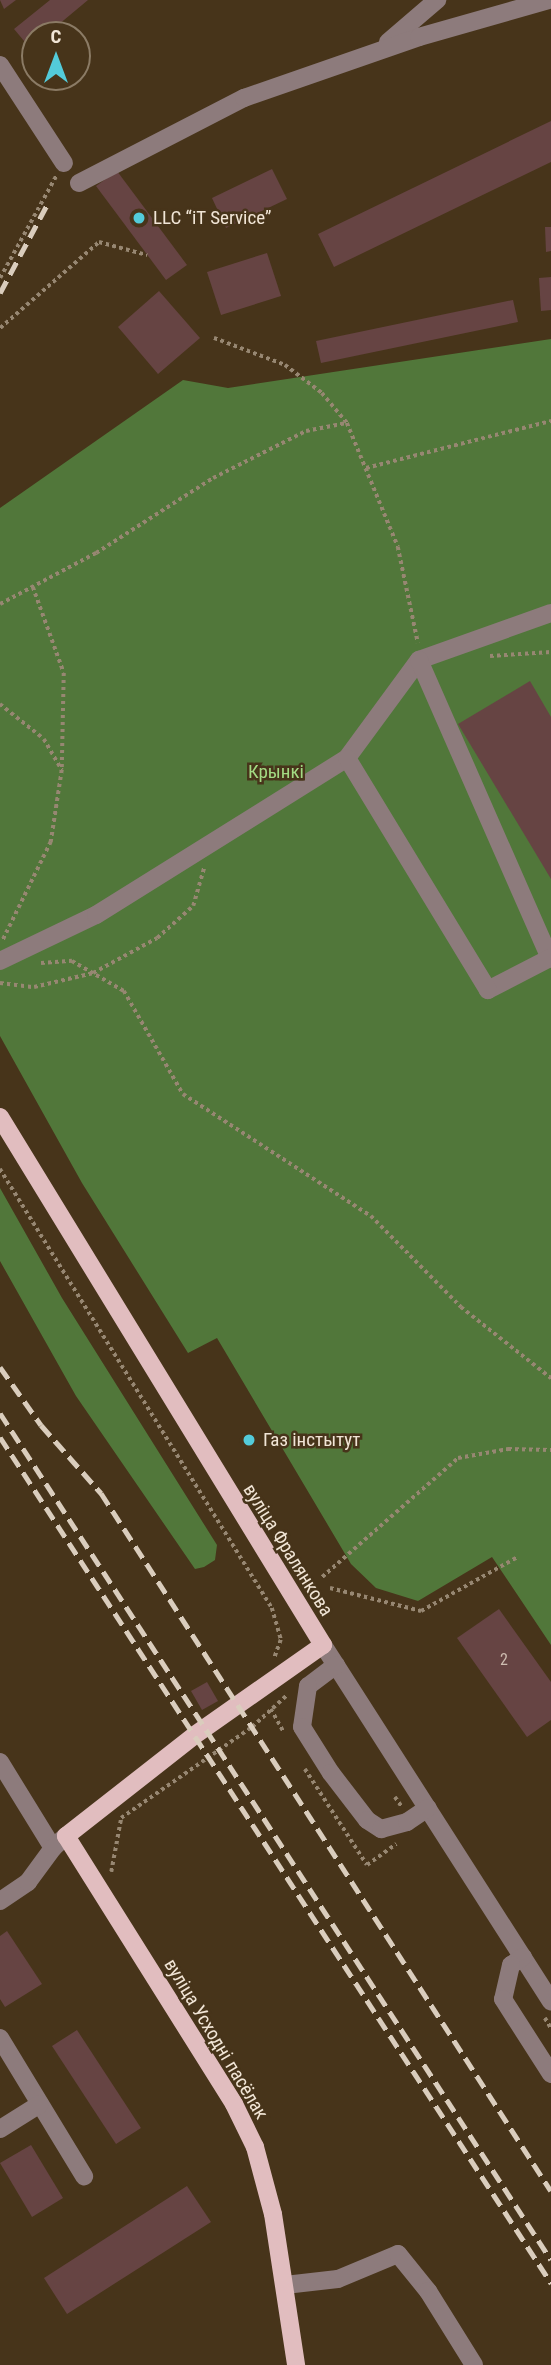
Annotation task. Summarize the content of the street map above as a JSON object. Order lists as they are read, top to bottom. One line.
{"streets":{"main road":["вуліца Фралянкова","вуліца Усходні пасёлак"]},"parks":["Крынкі"],"places":["LLC “iT Service”","Газ інстытут"],"house_numbers":["2"],"north":"top"}
